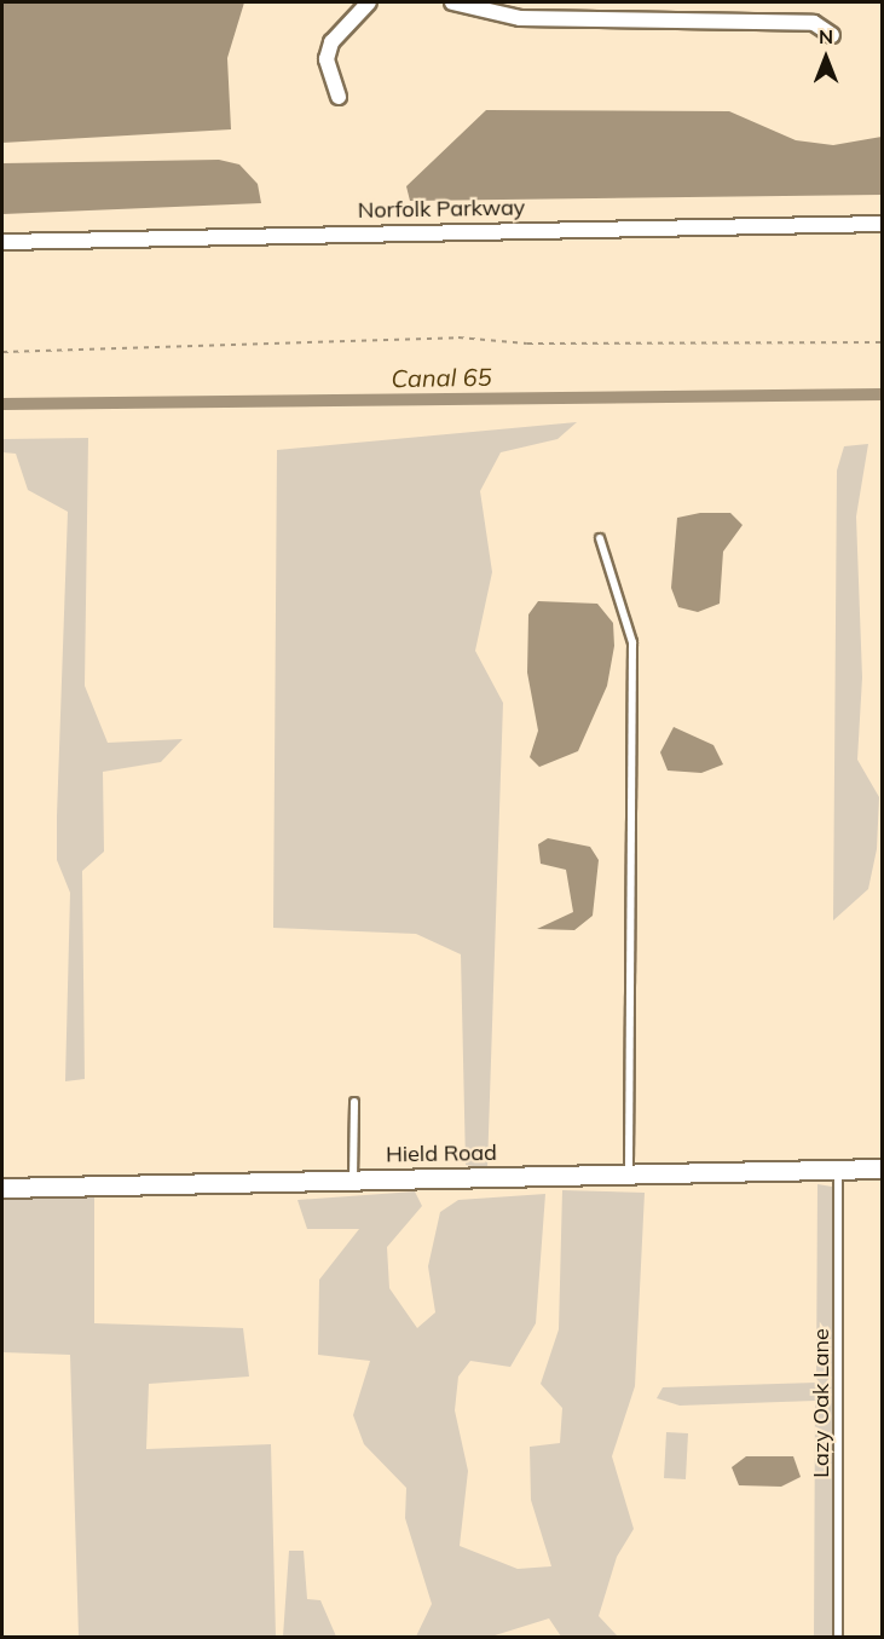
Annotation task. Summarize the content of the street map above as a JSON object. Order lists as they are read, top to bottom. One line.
{"streets":{"street":["Norfolk Parkway","Hield Road"],"lane":["Lazy Oak Lane"]},"crossings":[["Hield Road","Lazy Oak Lane"]],"water":["Canal 65"],"north":"top"}
